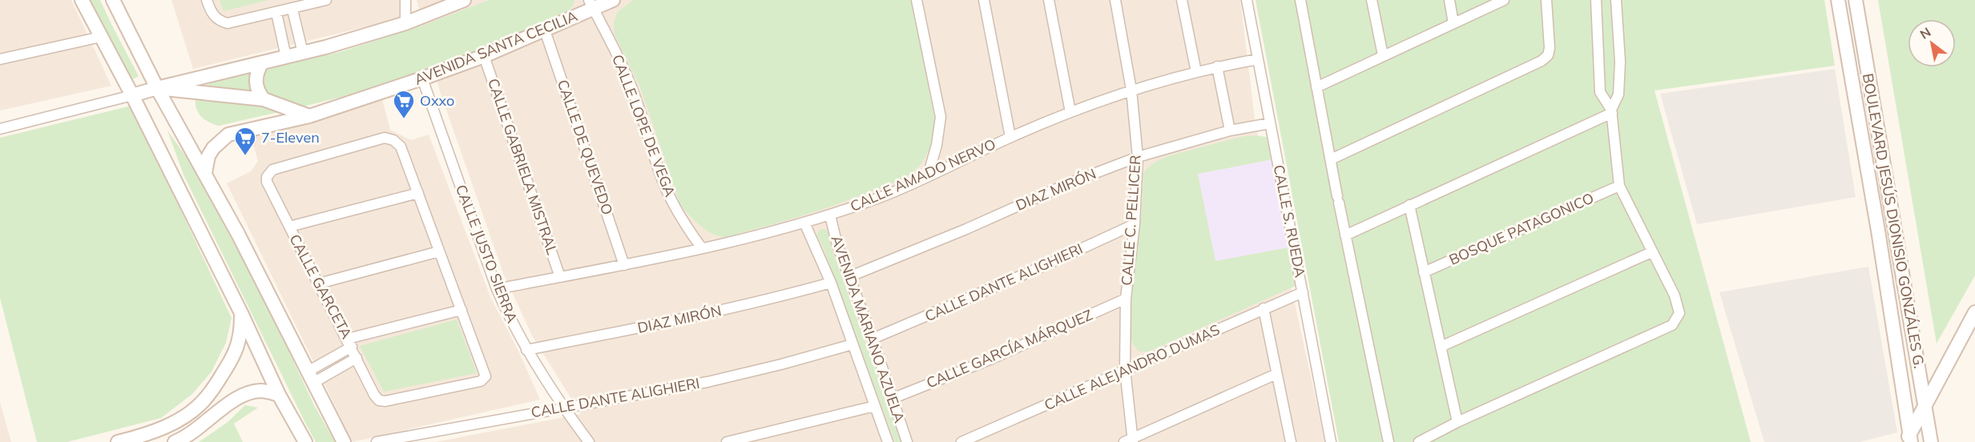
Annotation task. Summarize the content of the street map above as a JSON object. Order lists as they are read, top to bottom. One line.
{"streets":{"street":["AVENIDA SANTA CECILIA","CALLE LOPE DE VEGA","CALLE DE QUEVEDO","CALLE GABRIELA MISTRAL","CALLE AMADO NERVO","DIAZ MIRÓN","CALLE C. PELLICER","CALLE S. RUEDA","BOULEVARD JESÚS DIONISIO GONZÁLES G.","BOSQUE PATAGONICO","CALLE JUSTO SIERRA","CALLE DANTE ALIGHIERI","CALLE GARCETA","AVENIDA MARIANO AZUELA","CALLE GARCÍA MÁRQUEZ","CALLE ALEJANDRO DUMAS"]},"crossings":[["AVENIDA SANTA CECILIA","CALLE LOPE DE VEGA"],["AVENIDA SANTA CECILIA","CALLE DE QUEVEDO"],["AVENIDA SANTA CECILIA","CALLE GABRIELA MISTRAL"],["AVENIDA SANTA CECILIA","CALLE JUSTO SIERRA"],["CALLE LOPE DE VEGA","CALLE AMADO NERVO"],["CALLE DE QUEVEDO","CALLE AMADO NERVO"],["CALLE GABRIELA MISTRAL","CALLE AMADO NERVO"],["CALLE AMADO NERVO","CALLE C. PELLICER"],["CALLE AMADO NERVO","CALLE S. RUEDA"],["CALLE AMADO NERVO","CALLE JUSTO SIERRA"],["CALLE AMADO NERVO","AVENIDA MARIANO AZUELA"],["DIAZ MIRÓN","CALLE C. PELLICER"],["DIAZ MIRÓN","CALLE S. RUEDA"],["DIAZ MIRÓN","CALLE JUSTO SIERRA"],["DIAZ MIRÓN","AVENIDA MARIANO AZUELA"],["CALLE C. PELLICER","CALLE DANTE ALIGHIERI"],["CALLE C. PELLICER","CALLE GARCÍA MÁRQUEZ"],["CALLE C. PELLICER","CALLE ALEJANDRO DUMAS"],["CALLE S. RUEDA","CALLE ALEJANDRO DUMAS"],["CALLE JUSTO SIERRA","CALLE DANTE ALIGHIERI"],["CALLE DANTE ALIGHIERI","AVENIDA MARIANO AZUELA"],["AVENIDA MARIANO AZUELA","CALLE GARCÍA MÁRQUEZ"]],"places":{"supermarket":["Oxxo","7-Eleven"]},"north":"top left"}
